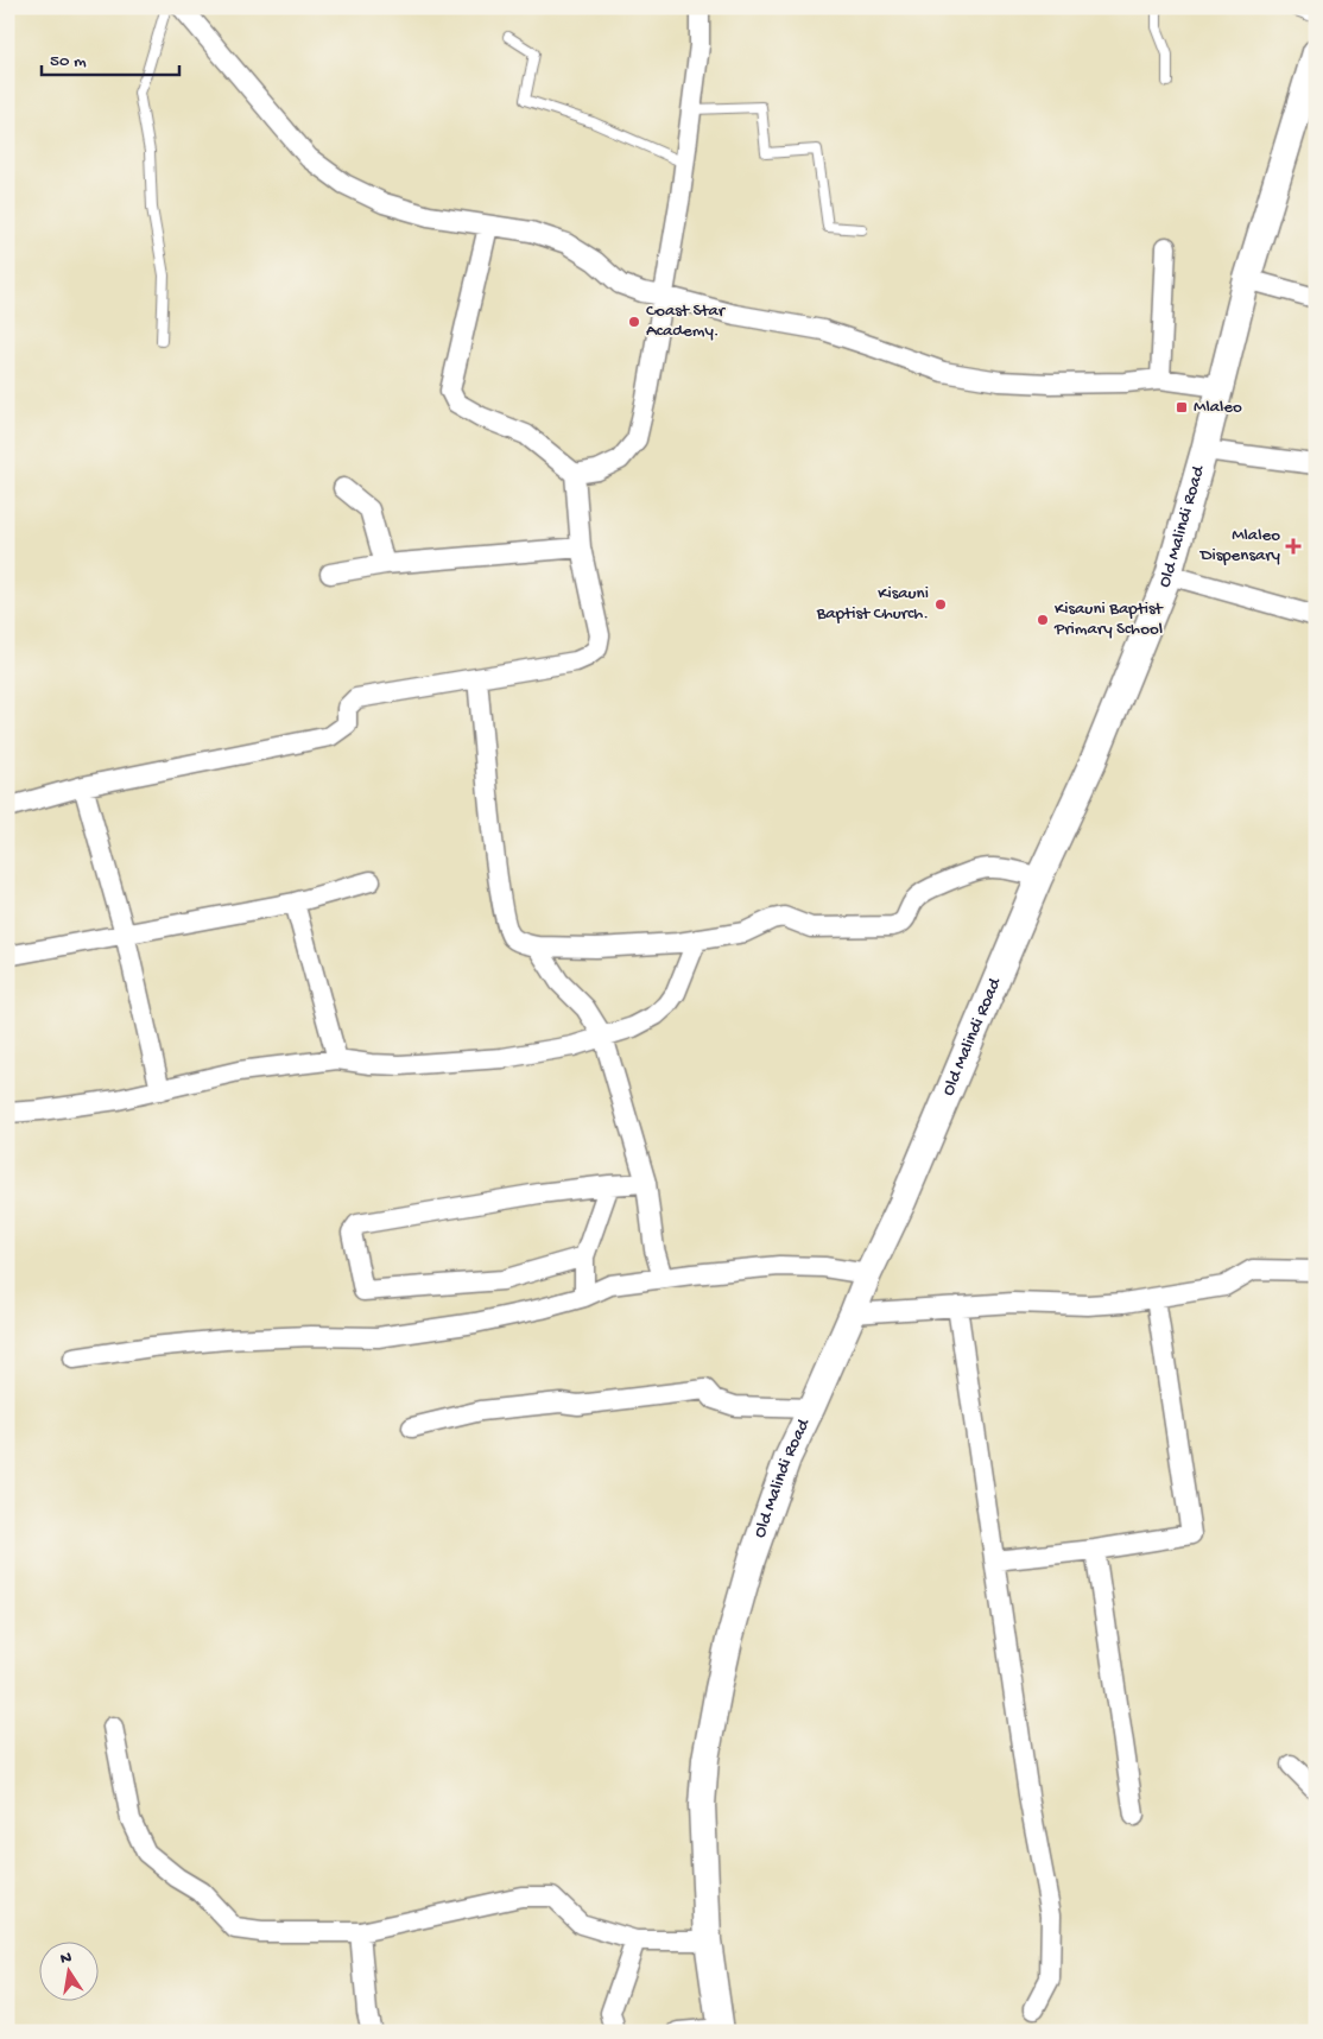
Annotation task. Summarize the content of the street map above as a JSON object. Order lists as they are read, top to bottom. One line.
{"streets":{"main road":["Old Malindi Road"]},"places":{"other":["Coast Star Academy.","Kisauni Baptist Church.","Kisauni Baptist Primary School"],"transit":["Mlaleo"],"health":["Mlaleo Dispensary"]},"scale_bar":"50 m","north":"top"}
